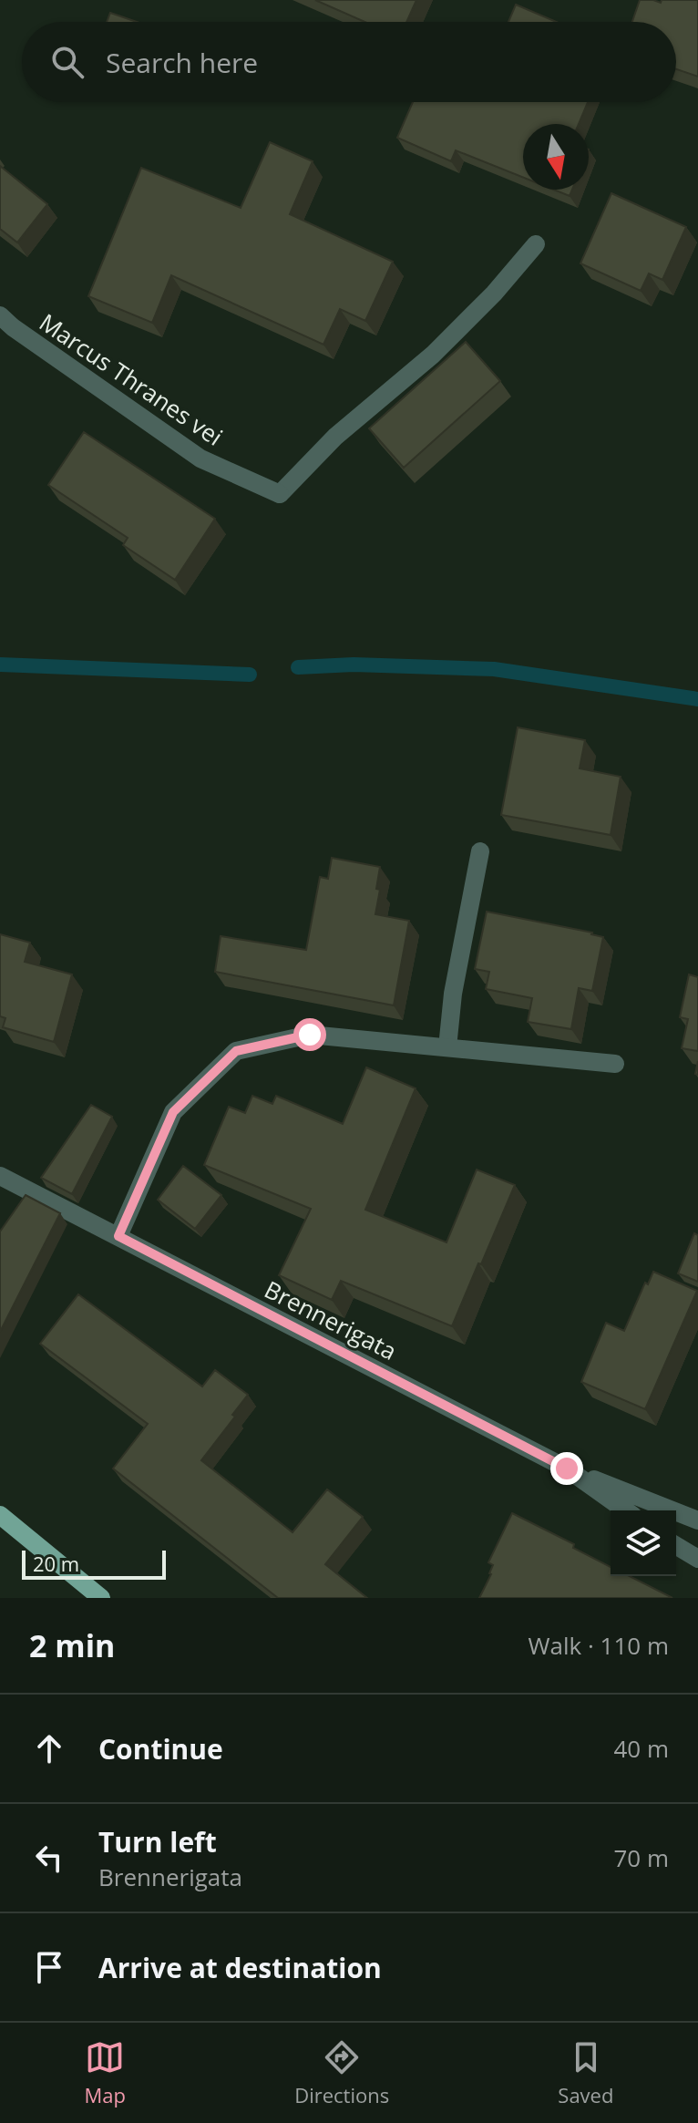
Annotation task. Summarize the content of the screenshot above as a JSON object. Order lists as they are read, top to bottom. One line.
{"streets":{"street":["Marcus Thranes vei","Brennerigata"]},"scale_bar":"20 m","north":"bottom","page":{"search":"Search here","scale":"20 m","heading":["2 min","Walk · 110 m"],"list":[["Continue","40 m"],["Turn left","Brennerigata","70 m"],"Arrive at destination"],"nav":["Map","Directions","Saved"]}}
